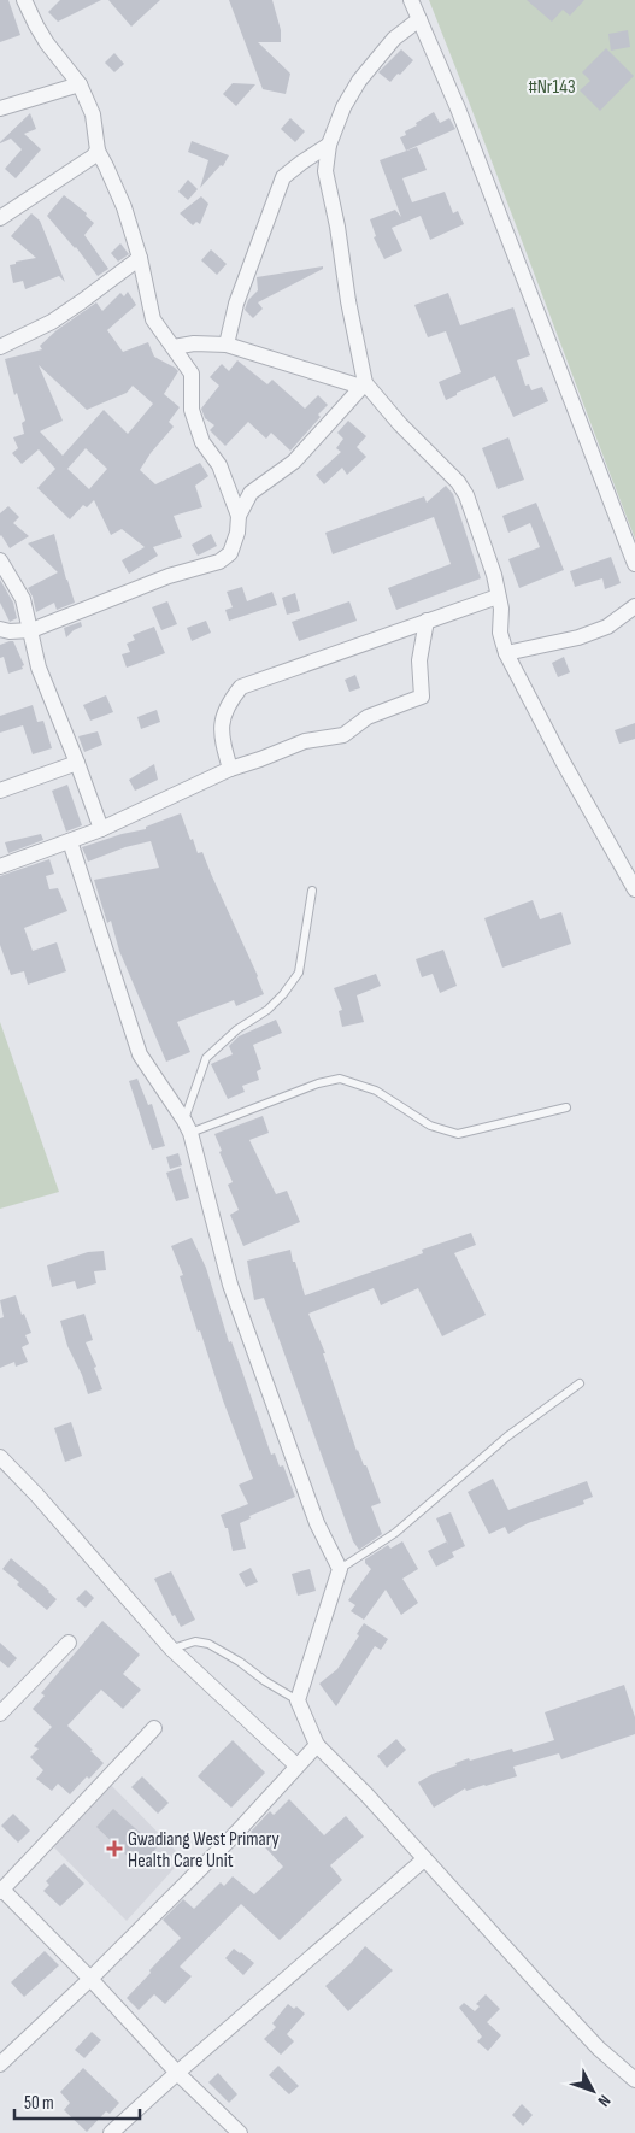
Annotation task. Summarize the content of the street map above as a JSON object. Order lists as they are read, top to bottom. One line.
{"parks":["#Nr143"],"places":{"health":["Gwadiang West Primary Health Care Unit"]},"scale_bar":"50 m","north":"bottom right"}
